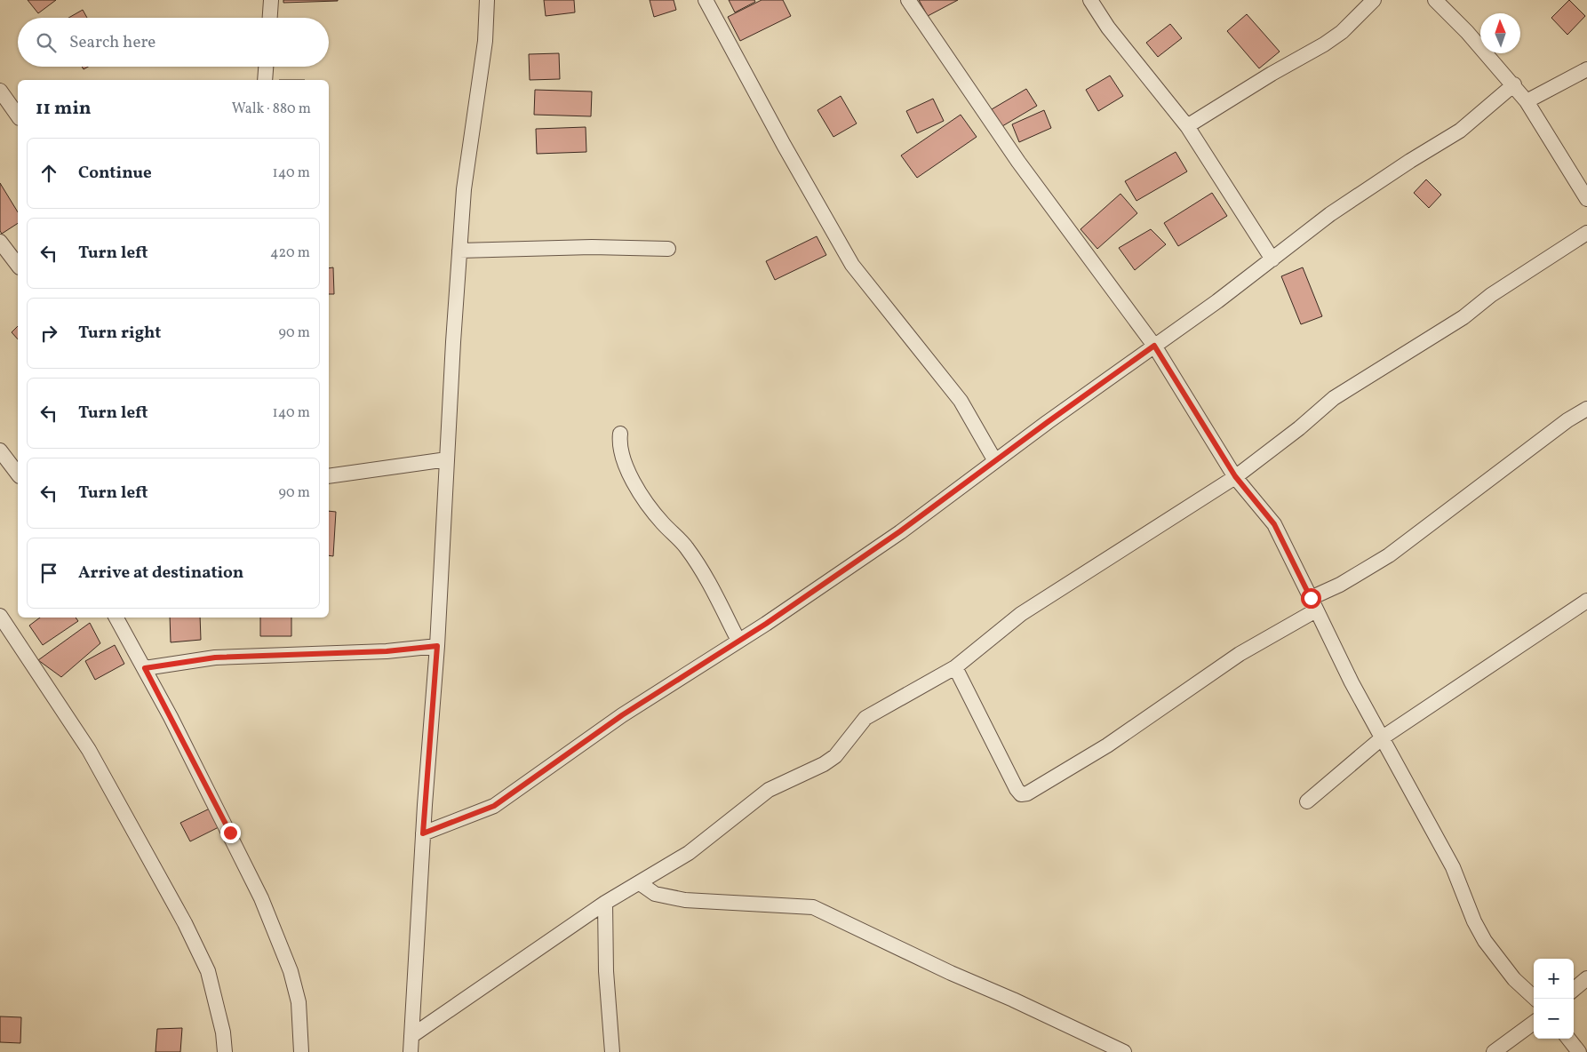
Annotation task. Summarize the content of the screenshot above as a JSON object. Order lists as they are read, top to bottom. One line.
{"north":"top","page":{"search":"Search here","heading":["11 min","Walk · 880 m"],"list":[["Continue","140 m"],["Turn left","420 m"],["Turn right","90 m"],["Turn left","140 m"],["Turn left","90 m"],"Arrive at destination"],"map_buttons":["+","−"]}}
